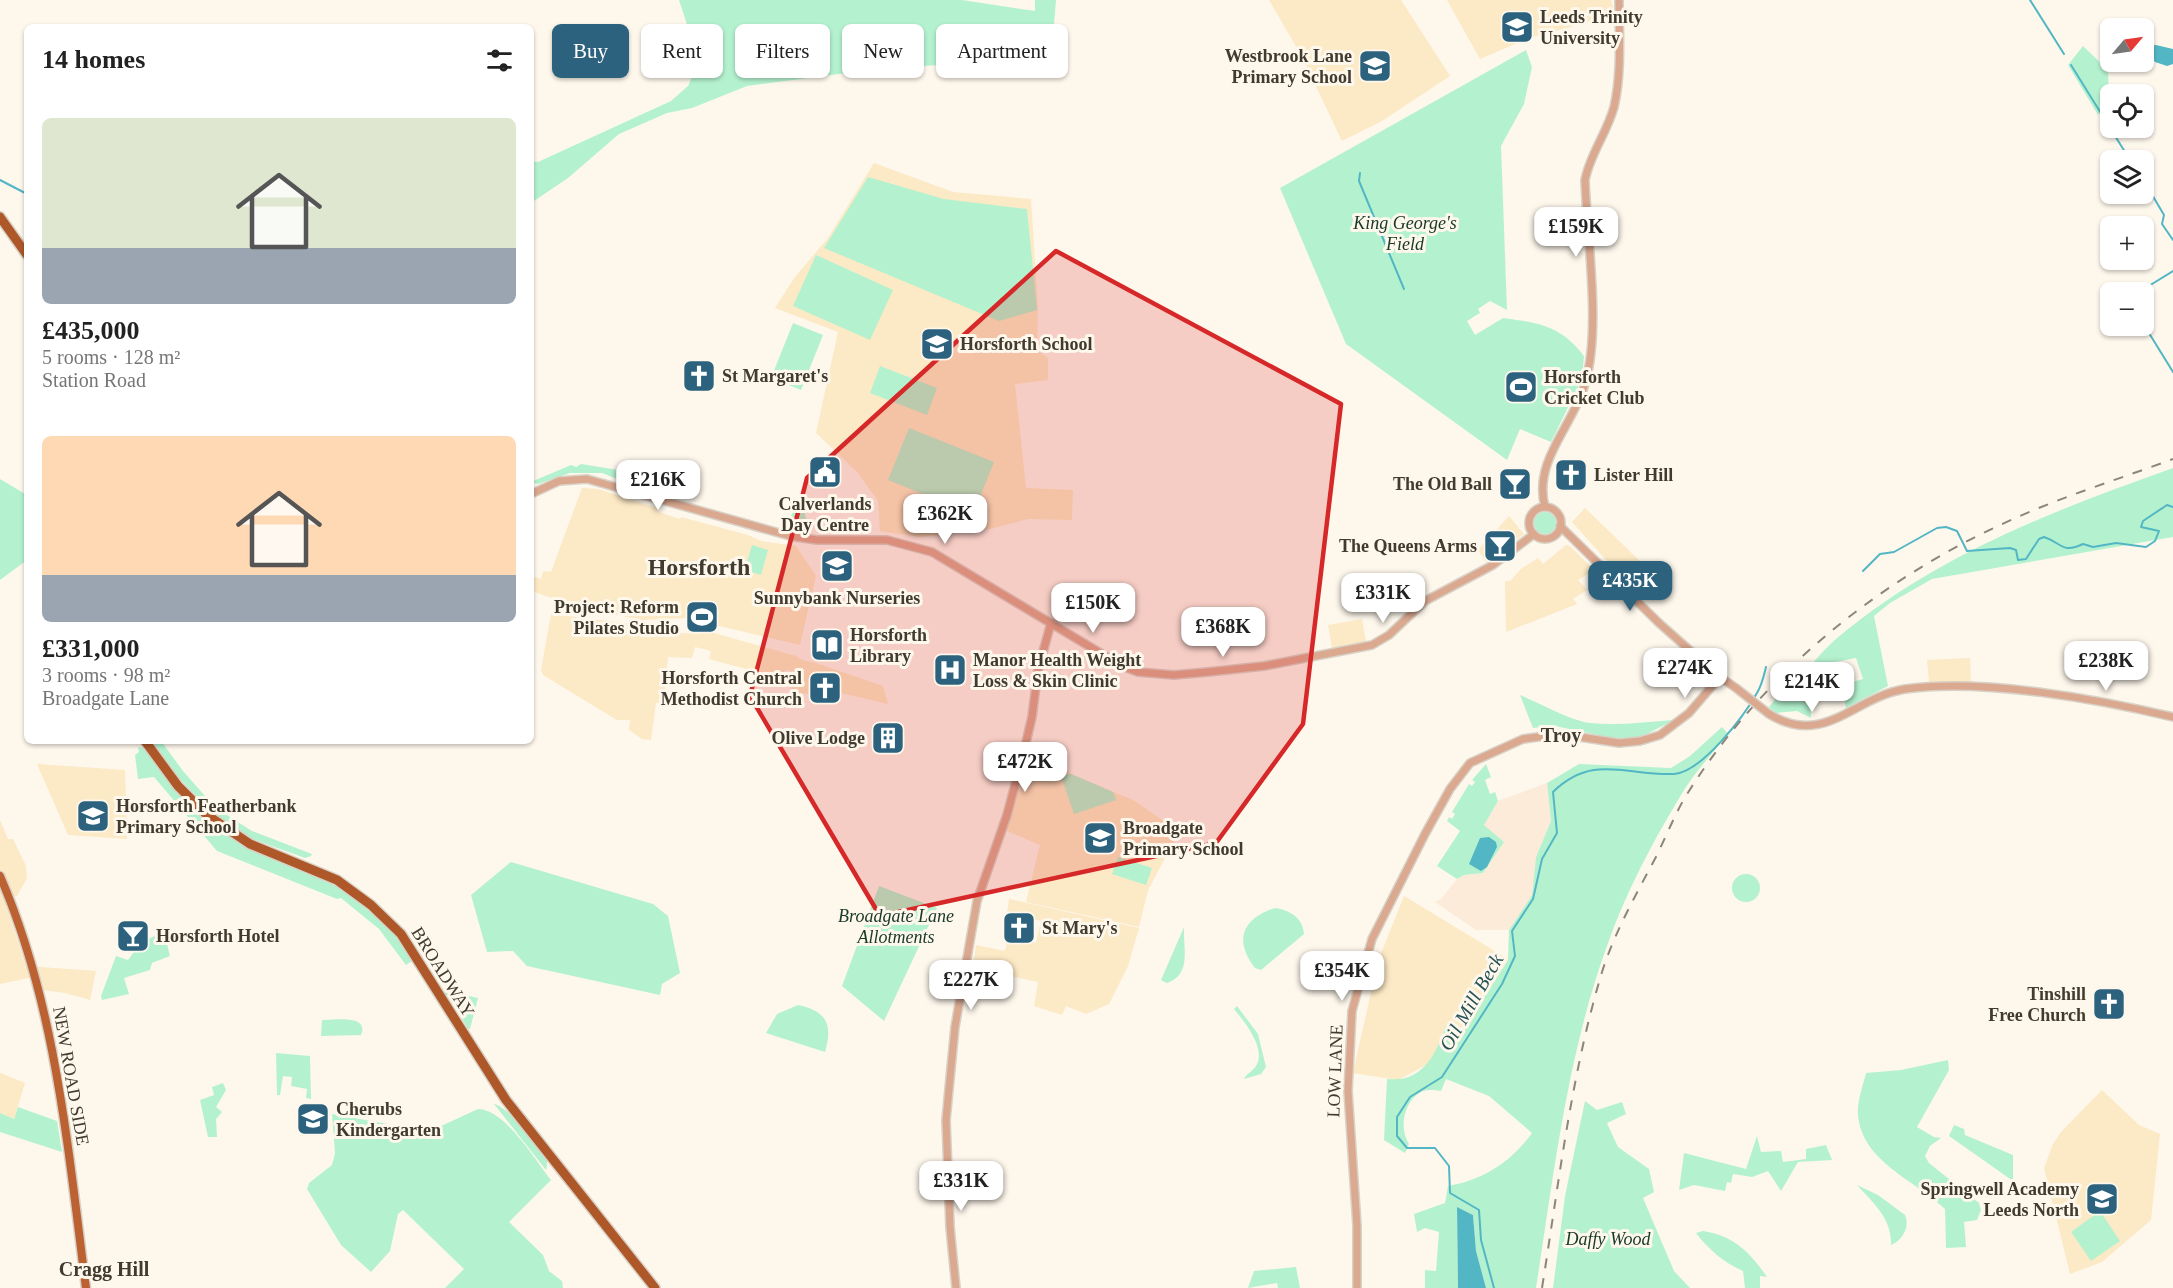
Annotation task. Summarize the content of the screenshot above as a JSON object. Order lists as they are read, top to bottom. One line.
{"streets":{"highway":["BROADWAY"],"main road":["NEW ROAD SIDE"],"street":["LOW LANE"]},"districts":["Horsforth","Troy","Cragg Hill"],"water":["Oil Mill Beck"],"parks":["King George's Field","Broadgate Lane Allotments","Daffy Wood"],"places":{"school or university":["Leeds Trinity University","Westbrook Lane Primary School","Horsforth School","Sunnybank Nurseries","Horsforth Featherbank Primary School","Broadgate Primary School","Cherubs Kindergarten","Springwell Academy Leeds North"],"church":["St Margaret's","Lister Hill","Horsforth Central Methodist Church","St Mary's","Tinshill Free Church"],"sports":["Horsforth Cricket Club","Project: Reform Pilates Studio"],"public building":["Calverlands Day Centre"],"bar":["The Old Ball","The Queens Arms","Horsforth Hotel"],"library":["Horsforth Library"],"hospital":["Manor Health Weight Loss & Skin Clinic"],"building":["Olive Lodge"]},"north":"top right","page":{"map_buttons":["+","−"],"chip":["Buy","Rent","Filters","New","Apartment"],"heading":"14 homes","list":[{"name":"£435,000","note":"5 rooms · 128 m² · Station Road"},{"name":"£331,000","note":"3 rooms · 98 m² · Broadgate Lane"}],"price":["£159K","£216K","£362K","£435K","£331K","£150K","£368K","£238K","£274K","£214K","£472K","£354K","£227K","£331K"]}}
